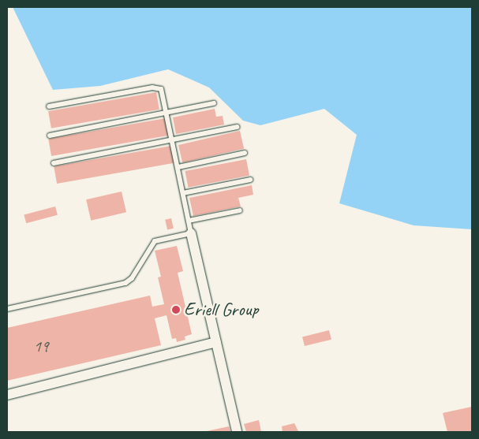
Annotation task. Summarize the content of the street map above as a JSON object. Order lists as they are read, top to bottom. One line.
{"places":["Eriell Group"],"house_numbers":["19"]}
